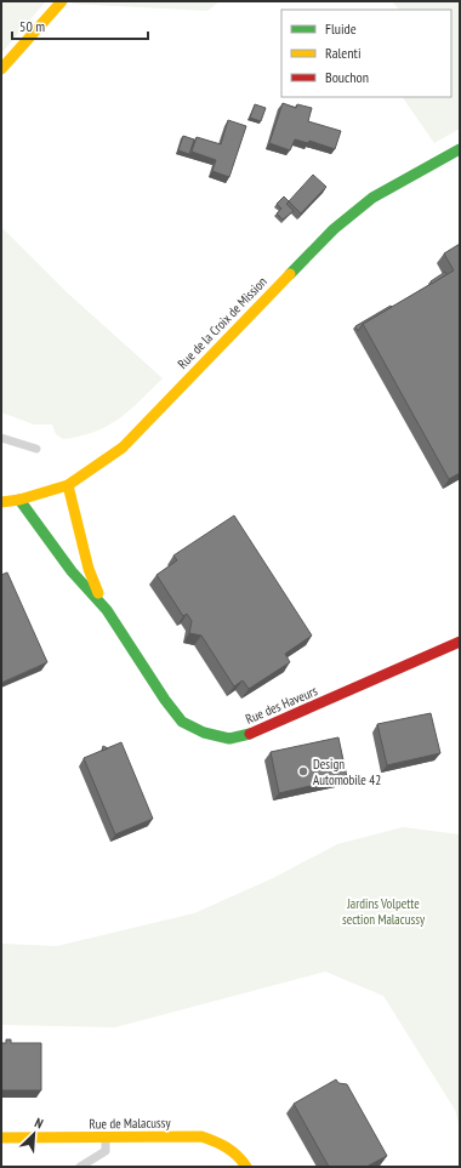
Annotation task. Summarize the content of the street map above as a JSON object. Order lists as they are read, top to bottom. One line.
{"streets":{"street":["Rue de la Croix de Mission","Rue des Haveurs","Rue de Malacussy"]},"crossings":[["Rue de la Croix de Mission","Rue des Haveurs"]],"parks":["Jardins Volpette section Malacussy"],"places":["Design Automobile 42"],"legend":["Fluide","Ralenti","Bouchon"],"scale_bar":"50 m","north":"top right"}
